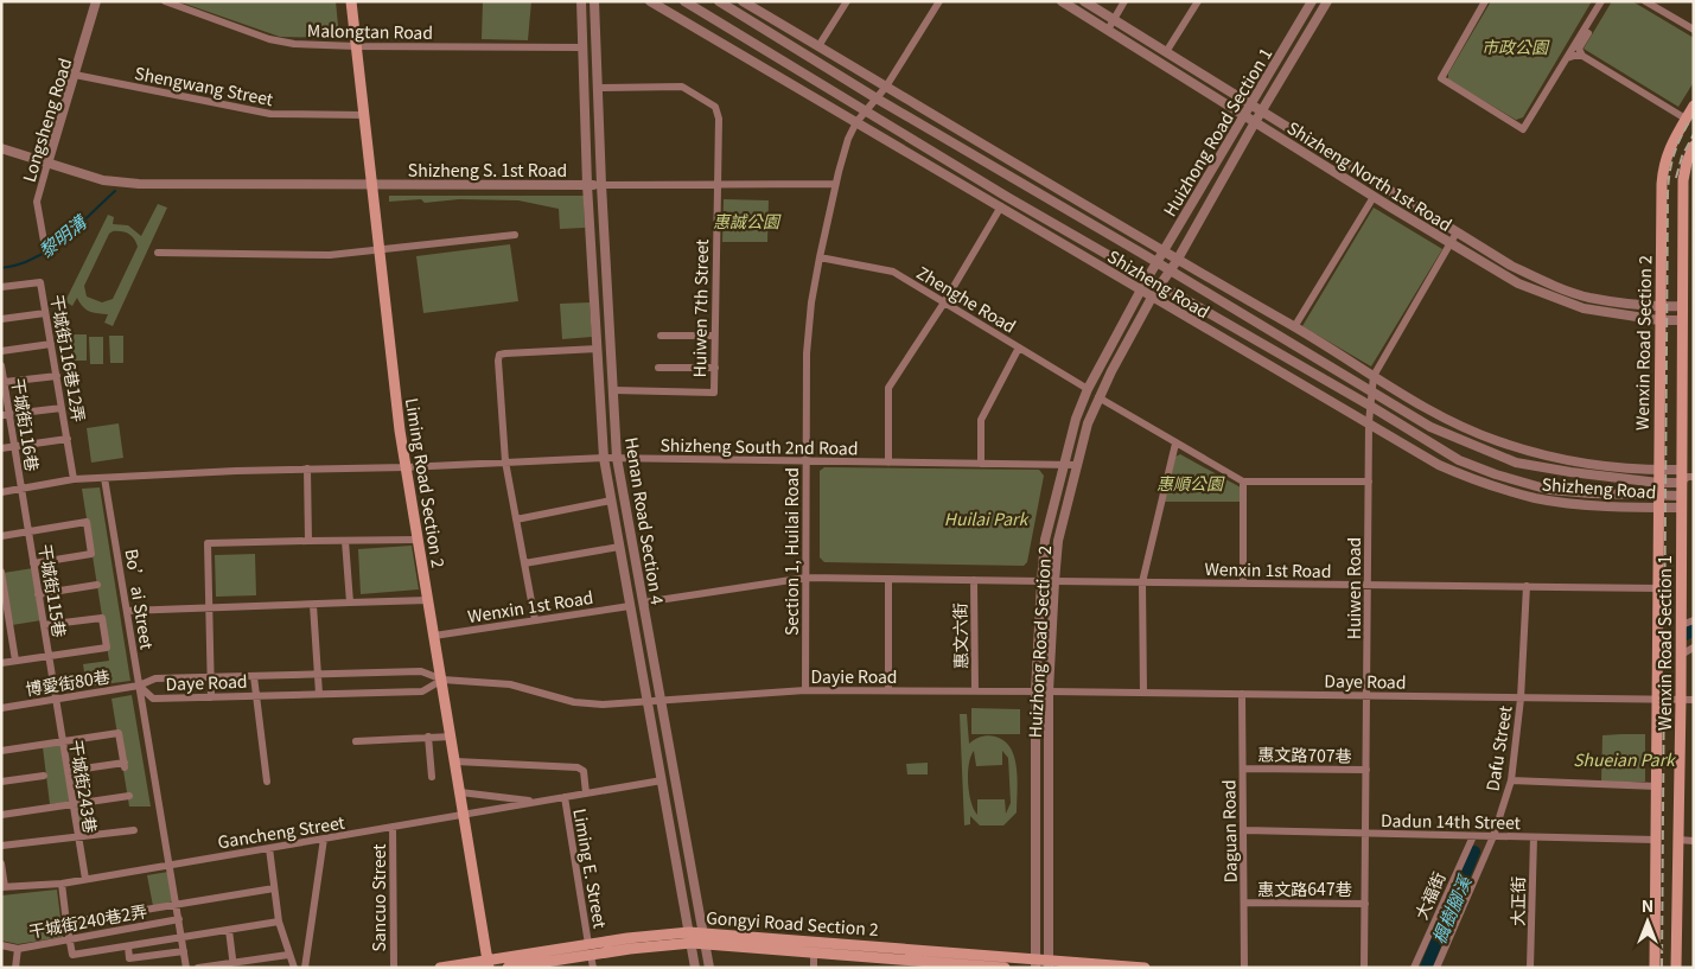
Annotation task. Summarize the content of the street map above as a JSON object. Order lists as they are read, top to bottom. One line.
{"streets":{"main road":["Wenxin Road Section 2","Liming Road Section 2","Wenxin Road Section 1","Gongyi Road Section 2"],"street":["Malongtan Road","Shengwang Street","Longsheng Road","Huizhong Road Section 1","Shizheng S. 1st Road","Shizheng North 1st Road","Shizheng Road","Zhenghe Road","Huiwen 7th Street","干城街116巷12弄","干城街116巷","Shizheng South 2nd Road","Henan Road Section 4","Section 1, Huilai Road","Wenxin 1st Road","Huiwen Road","干城街115巷","Bo’ai Street","惠文六街","Huizhong Road Section 2","Dayie Road","Daye Road","博愛街80巷","Dafu Street","惠文路707巷","干城街243巷","Dadun 14th Street","Gancheng Street","Daguan Road","Liming E. Street","惠文路647巷","大福街","Sancuo Street","大正街","干城街240巷2弄"]},"crossings":[["Malongtan Road","Liming Road Section 2"],["Malongtan Road","Henan Road Section 4"],["Shengwang Street","Longsheng Road"],["Shengwang Street","Liming Road Section 2"],["Longsheng Road","Shizheng S. 1st Road"],["Huizhong Road Section 1","Shizheng North 1st Road"],["Huizhong Road Section 1","Shizheng Road"],["Huizhong Road Section 1","Huizhong Road Section 2"],["Shizheng S. 1st Road","Huiwen 7th Street"],["Shizheng S. 1st Road","Liming Road Section 2"],["Shizheng S. 1st Road","Henan Road Section 4"],["Shizheng S. 1st Road","Section 1, Huilai Road"],["Shizheng North 1st Road","Wenxin Road Section 2"],["Shizheng North 1st Road","Huiwen Road"],["Shizheng Road","Wenxin Road Section 2"],["Shizheng Road","Section 1, Huilai Road"],["Shizheng Road","Huiwen Road"],["Shizheng Road","Huizhong Road Section 2"],["Shizheng Road","Wenxin Road Section 1"],["Zhenghe Road","Section 1, Huilai Road"],["Zhenghe Road","Huizhong Road Section 2"],["Huiwen 7th Street","Henan Road Section 4"],["Wenxin Road Section 2","Wenxin 1st Road"],["Wenxin Road Section 2","Wenxin Road Section 1"],["干城街116巷","干城街115巷"],["Shizheng South 2nd Road","Liming Road Section 2"],["Shizheng South 2nd Road","Henan Road Section 4"],["Shizheng South 2nd Road","Section 1, Huilai Road"],["Shizheng South 2nd Road","Huizhong Road Section 2"],["Liming Road Section 2","Wenxin 1st Road"],["Liming Road Section 2","Daye Road"],["Liming Road Section 2","Gancheng Street"],["Liming Road Section 2","Gongyi Road Section 2"],["Henan Road Section 4","Wenxin 1st Road"],["Henan Road Section 4","Dayie Road"],["Henan Road Section 4","Daye Road"],["Henan Road Section 4","Gancheng Street"],["Henan Road Section 4","Gongyi Road Section 2"],["Section 1, Huilai Road","Dayie Road"],["Wenxin 1st Road","Huiwen Road"],["Wenxin 1st Road","Huizhong Road Section 2"],["Wenxin 1st Road","Wenxin Road Section 1"],["Wenxin 1st Road","Dafu Street"],["Huiwen Road","Daye Road"],["Huiwen Road","惠文路707巷"],["Huiwen Road","Dadun 14th Street"],["Huiwen Road","惠文路647巷"],["干城街115巷","博愛街80巷"],["干城街115巷","干城街243巷"],["Bo’ai Street","Daye Road"],["Bo’ai Street","博愛街80巷"],["Bo’ai Street","Gancheng Street"],["Bo’ai Street","干城街240巷2弄"],["惠文六街","Dayie Road"],["Huizhong Road Section 2","Dayie Road"],["Huizhong Road Section 2","Daye Road"],["Huizhong Road Section 2","Gongyi Road Section 2"],["Wenxin Road Section 1","Daye Road"],["Wenxin Road Section 1","Dadun 14th Street"],["Dayie Road","Daye Road"],["Daye Road","博愛街80巷"],["Daye Road","Dafu Street"],["Daye Road","Daguan Road"],["博愛街80巷","干城街243巷"],["Dafu Street","Dadun 14th Street"],["惠文路707巷","Daguan Road"],["干城街243巷","Gancheng Street"],["Dadun 14th Street","Daguan Road"],["Dadun 14th Street","大福街"],["Dadun 14th Street","大正街"],["Gancheng Street","Liming E. Street"],["Gancheng Street","Sancuo Street"],["Daguan Road","惠文路647巷"],["Liming E. Street","Gongyi Road Section 2"]],"water":["黎明溝","楓樹腳溪"],"parks":["市政公園","惠誠公園","惠順公園","Huilai Park","Shueian Park"],"north":"top"}
